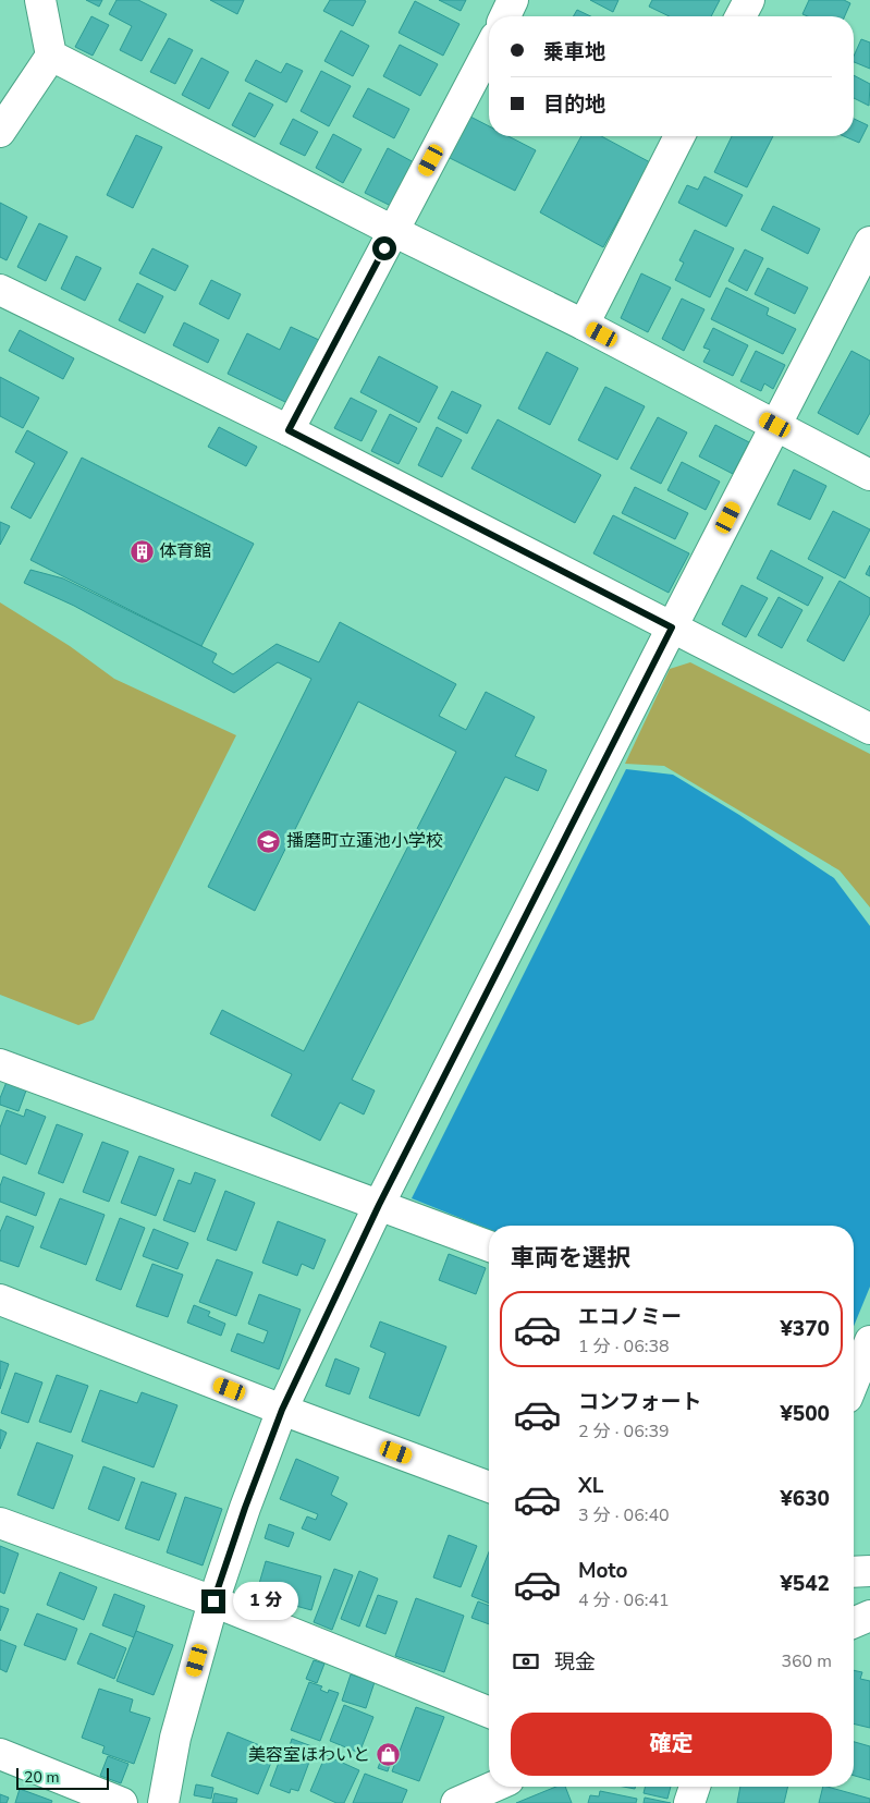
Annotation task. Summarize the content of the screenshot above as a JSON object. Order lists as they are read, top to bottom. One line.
{"places":{"building":["体育館"],"school or university":["播磨町立蓮池小学校"],"shop":["美容室ほわいと"]},"scale_bar":"20 m","page":{"banner":["乗車地","目的地"],"heading":"車両を選択","list":[{"name":"エコノミー","note":"1 分 · 06:38","value":"¥370"},{"name":"コンフォート","note":"2 分 · 06:39","value":"¥500"},{"name":"XL","note":"3 分 · 06:40","value":"¥630"},{"name":"Moto","note":"4 分 · 06:41","value":"¥542"}],"bubble":"1 分","pay":["現金","360 m"],"buttons":"確定","scale":"20 m"}}
